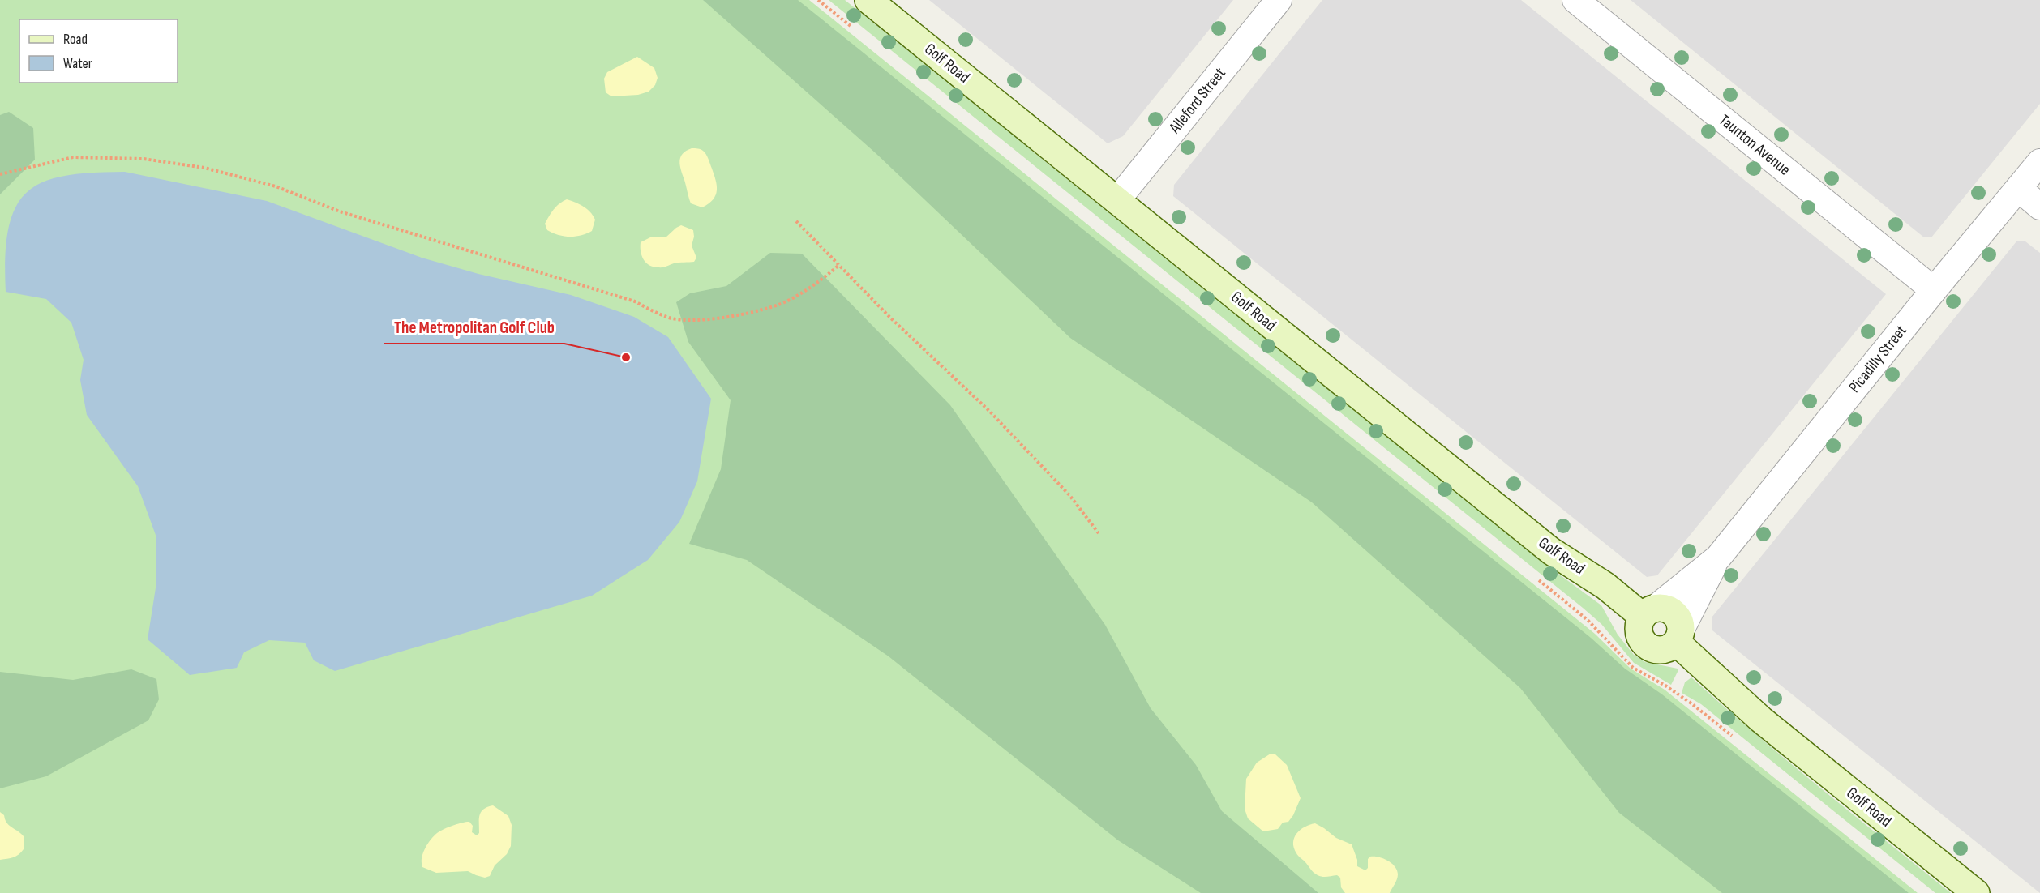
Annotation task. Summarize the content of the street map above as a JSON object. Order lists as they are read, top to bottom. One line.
{"streets":{"street":["Golf Road","Alleford Street","Taunton Avenue","Picadilly Street"]},"crossings":[["Golf Road","Alleford Street"],["Golf Road","Picadilly Street"],["Taunton Avenue","Picadilly Street"]],"places":["The Metropolitan Golf Club"],"legend":["Road","Water"]}
